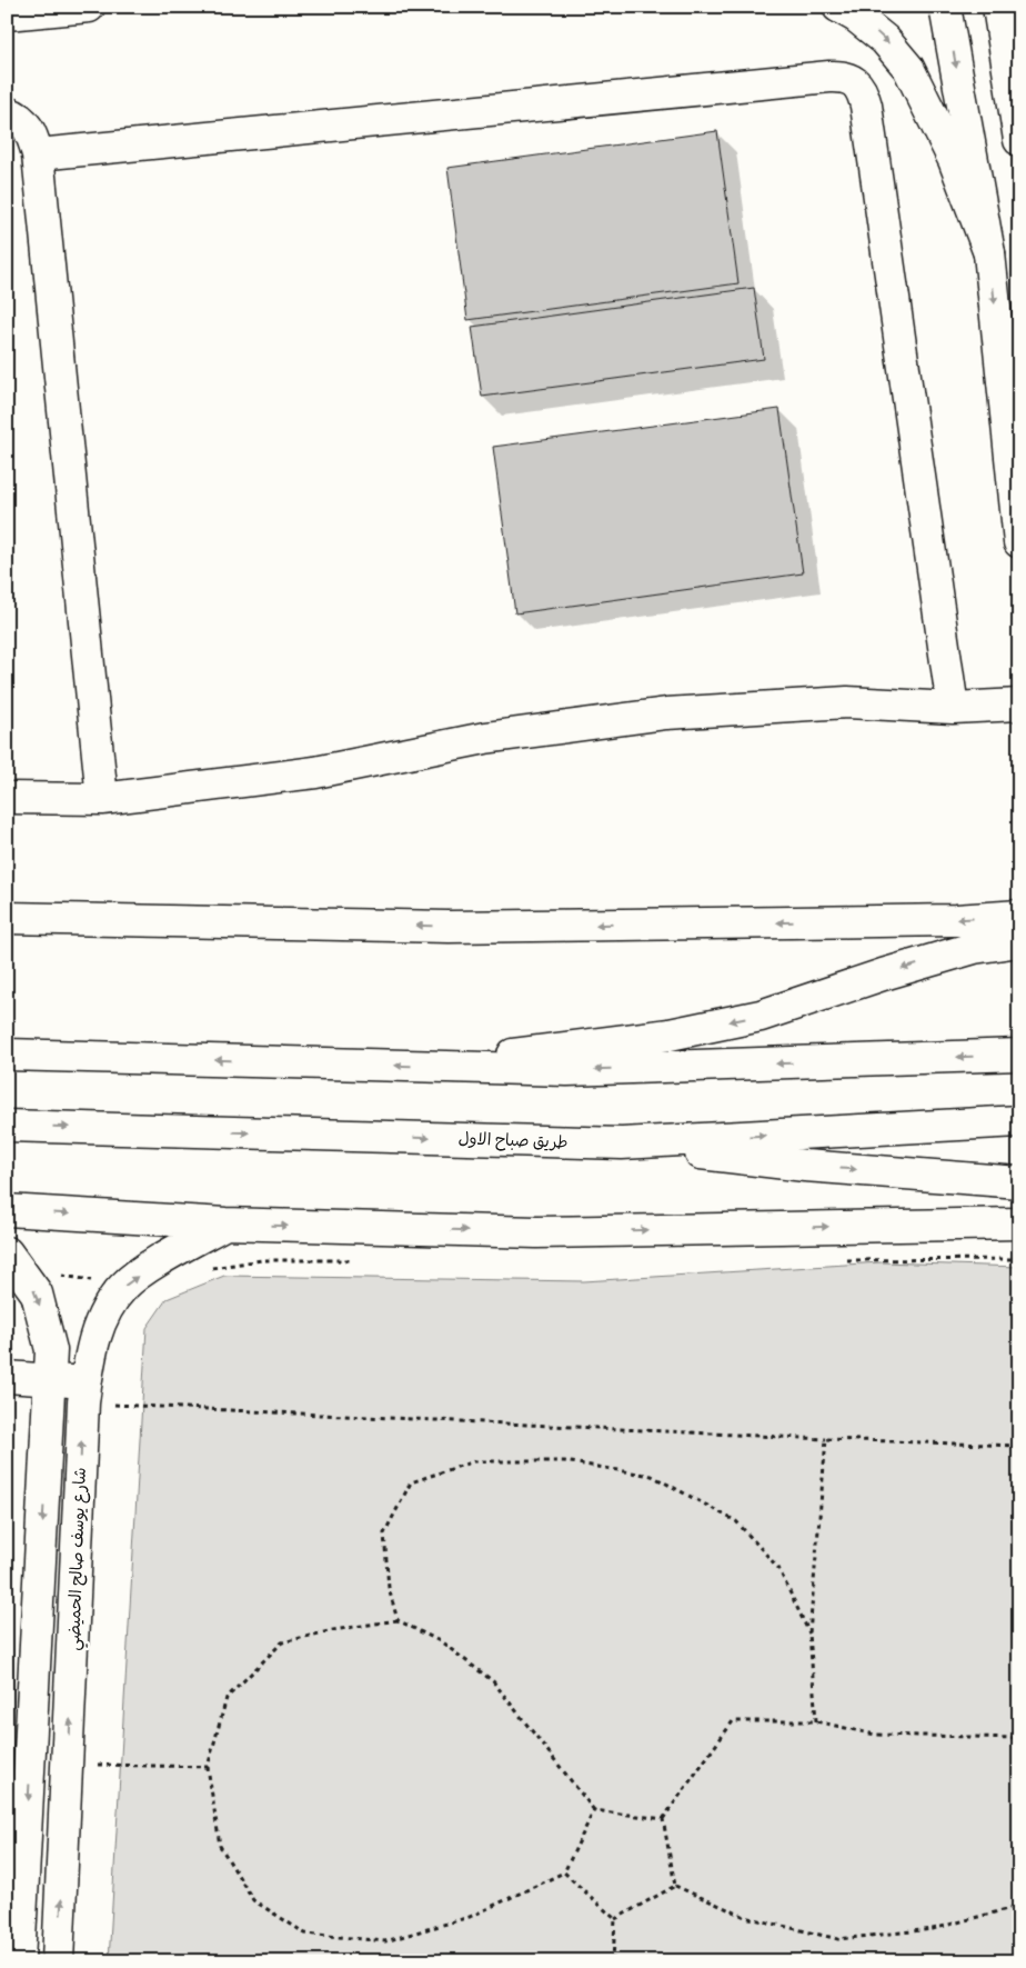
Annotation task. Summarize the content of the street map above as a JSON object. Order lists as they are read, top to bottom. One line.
{"streets":{"main road":["طريق صباح الاول","شارع يوسف صالح الحميضي"]}}
